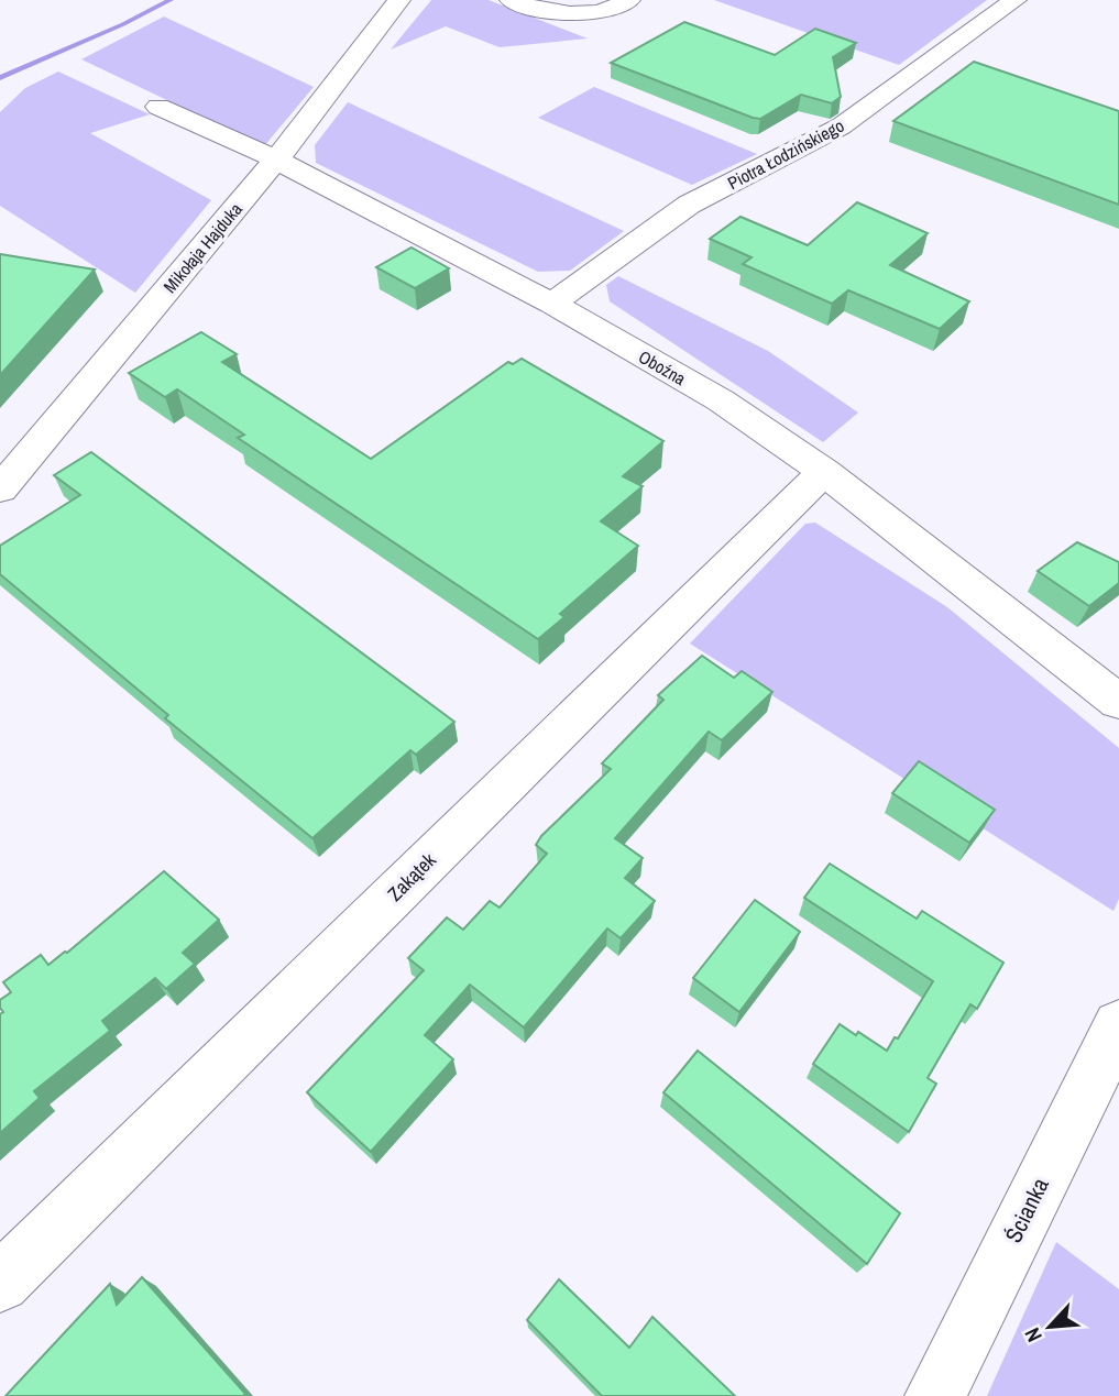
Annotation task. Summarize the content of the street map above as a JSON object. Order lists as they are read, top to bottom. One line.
{"streets":{"street":["Piotra Łodzińskiego","Mikołaja Hajduka","Oboźna","Zakątek","Ścianka"]},"crossings":[["Piotra Łodzińskiego","Oboźna"],["Mikołaja Hajduka","Oboźna"],["Oboźna","Zakątek"]],"north":"bottom left"}
